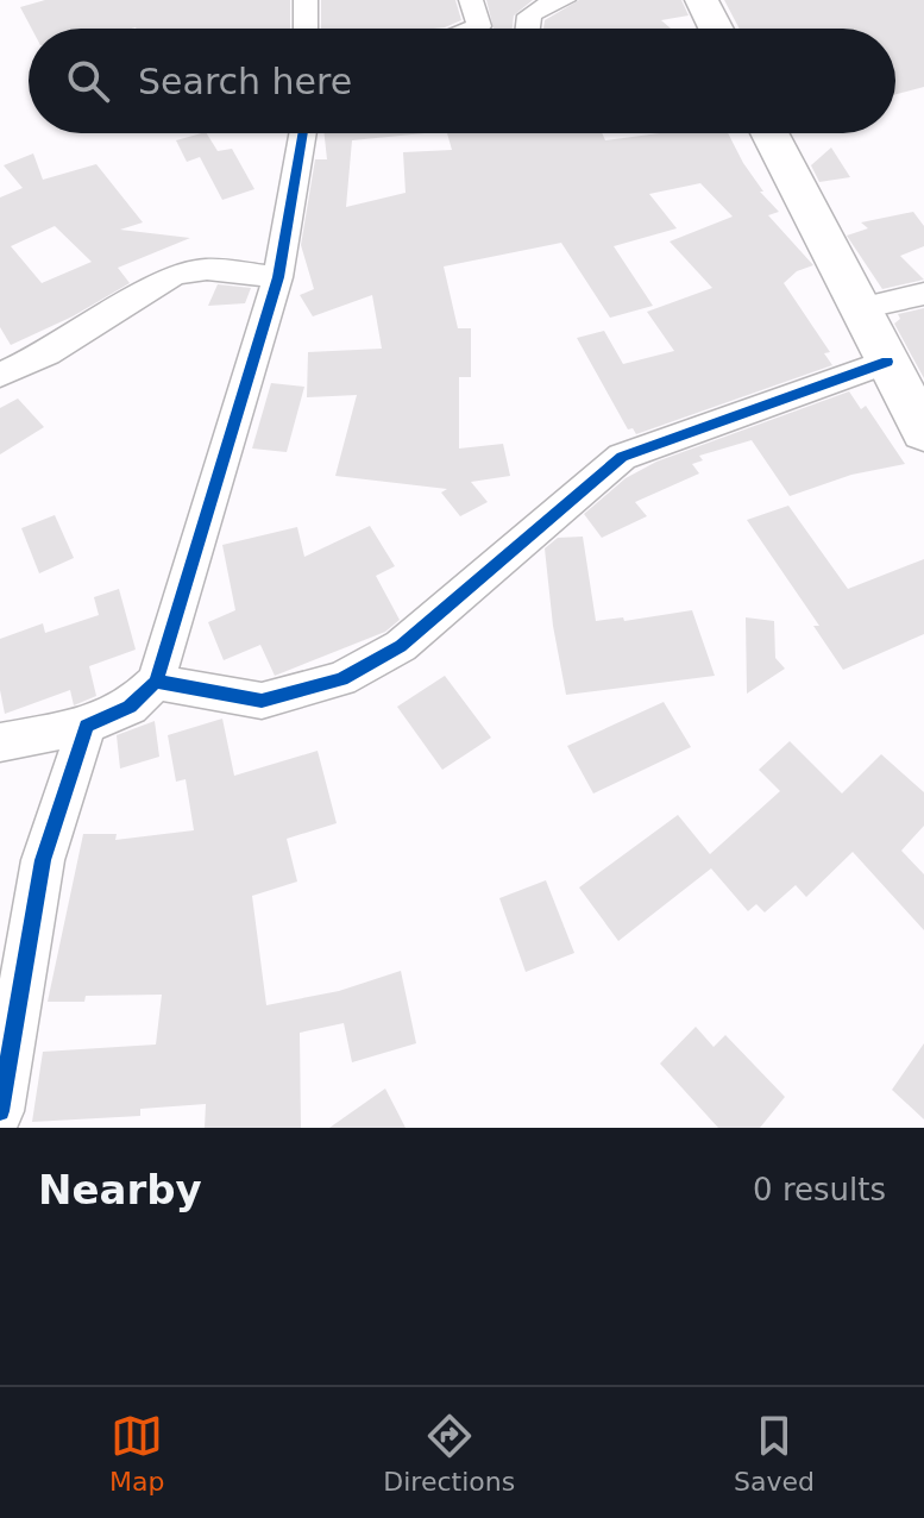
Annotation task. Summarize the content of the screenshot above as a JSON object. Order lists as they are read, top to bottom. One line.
{"page":{"search":"Search here","heading":["Nearby","0 results"],"nav":["Map","Directions","Saved"]}}
